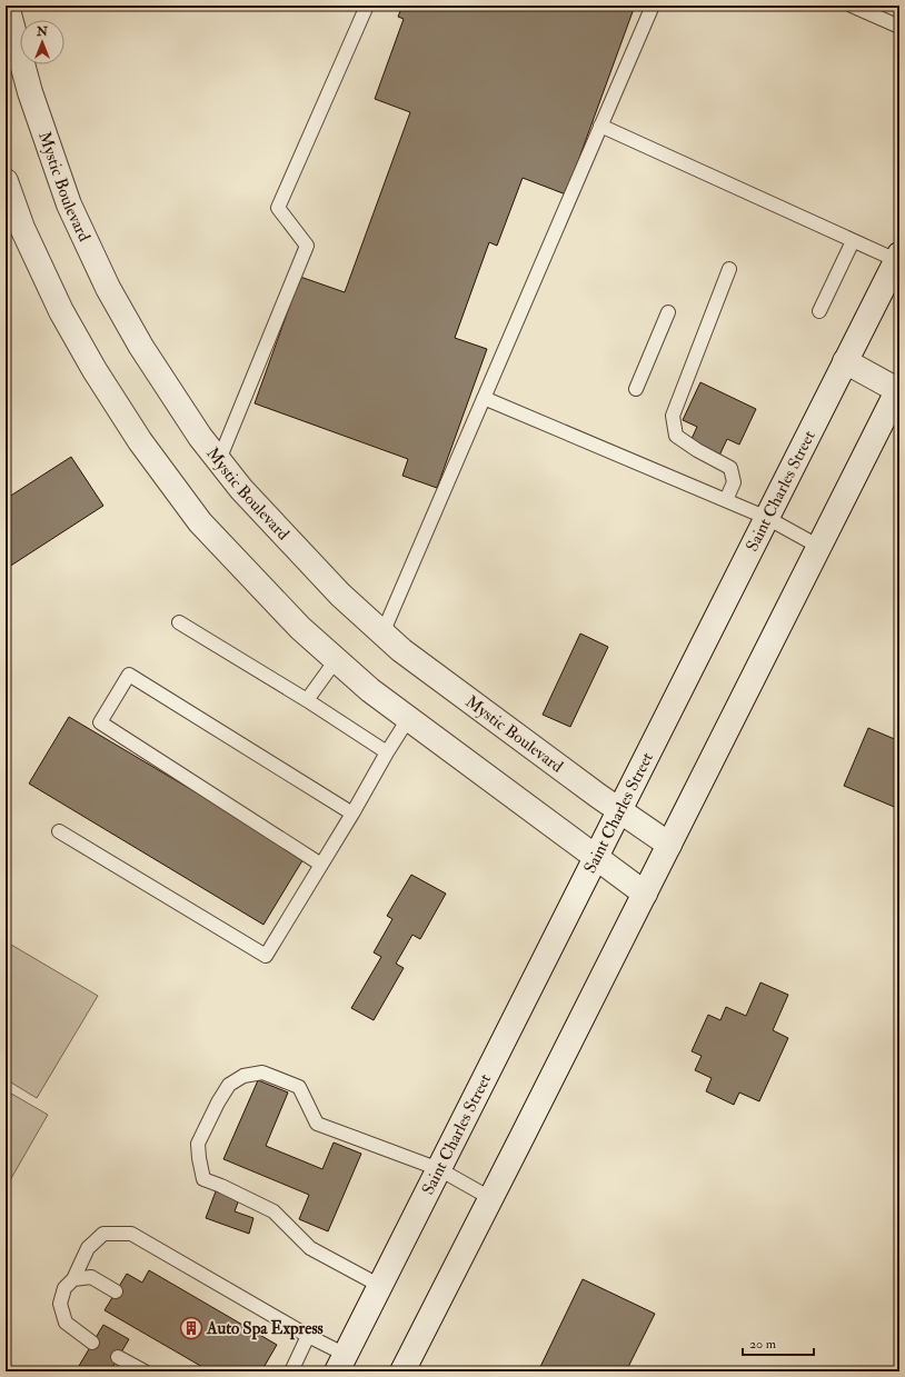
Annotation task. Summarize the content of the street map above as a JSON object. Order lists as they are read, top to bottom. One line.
{"streets":{"street":["Mystic Boulevard","Saint Charles Street"]},"crossings":[["Mystic Boulevard","Saint Charles Street"]],"places":{"building":["Auto Spa Express"]},"scale_bar":"20 m","north":"top"}
